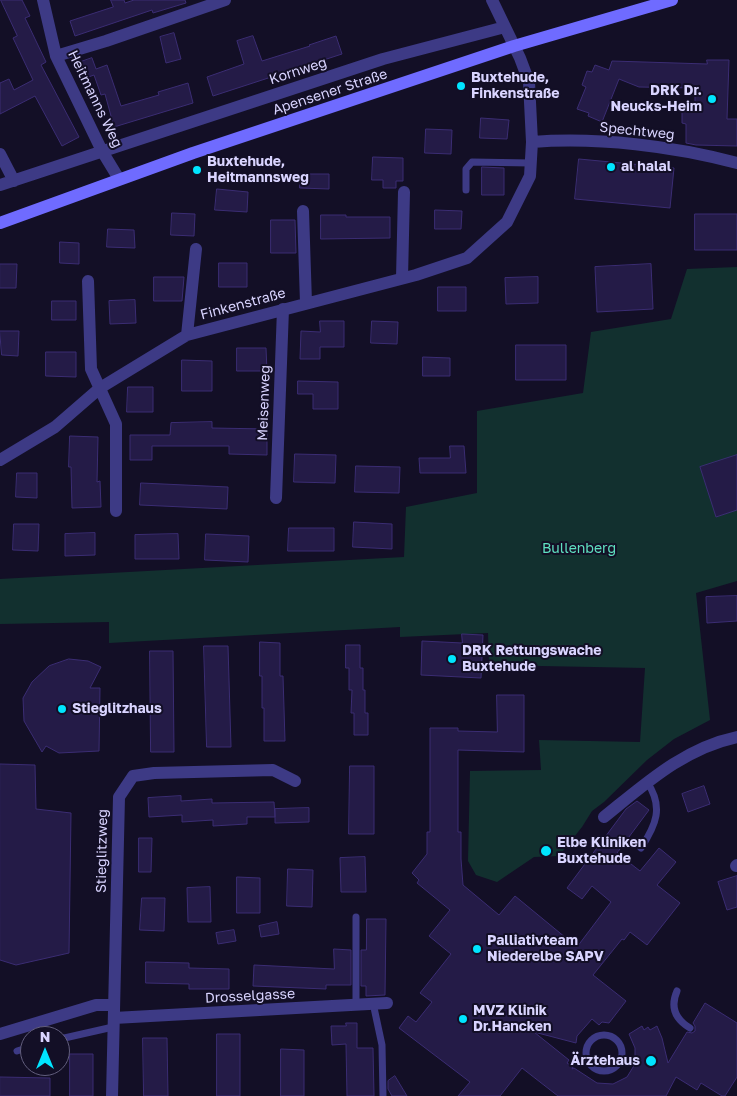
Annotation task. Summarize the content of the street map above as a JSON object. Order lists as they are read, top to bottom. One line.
{"streets":{"main road":["Apensener Straße"],"street":["Kornweg","Heitmanns Weg","Spechtweg","Finkenstraße","Meisenweg","Stieglitzweg","Drosselgasse"]},"crossings":[["Kornweg","Heitmanns Weg"],["Kornweg","Finkenstraße"],["Apensener Straße","Heitmanns Weg"],["Apensener Straße","Finkenstraße"],["Spechtweg","Finkenstraße"],["Finkenstraße","Meisenweg"],["Stieglitzweg","Drosselgasse"]],"parks":["Bullenberg"],"places":["Buxtehude, Finkenstraße","DRK Dr. Neucks-Heim","al halal","Buxtehude, Heitmannsweg","DRK Rettungswache Buxtehude","Stieglitzhaus","Elbe Kliniken Buxtehude","Palliativteam Niederelbe SAPV","MVZ Klinik Dr.Hancken","Ärztehaus"],"north":"top"}
